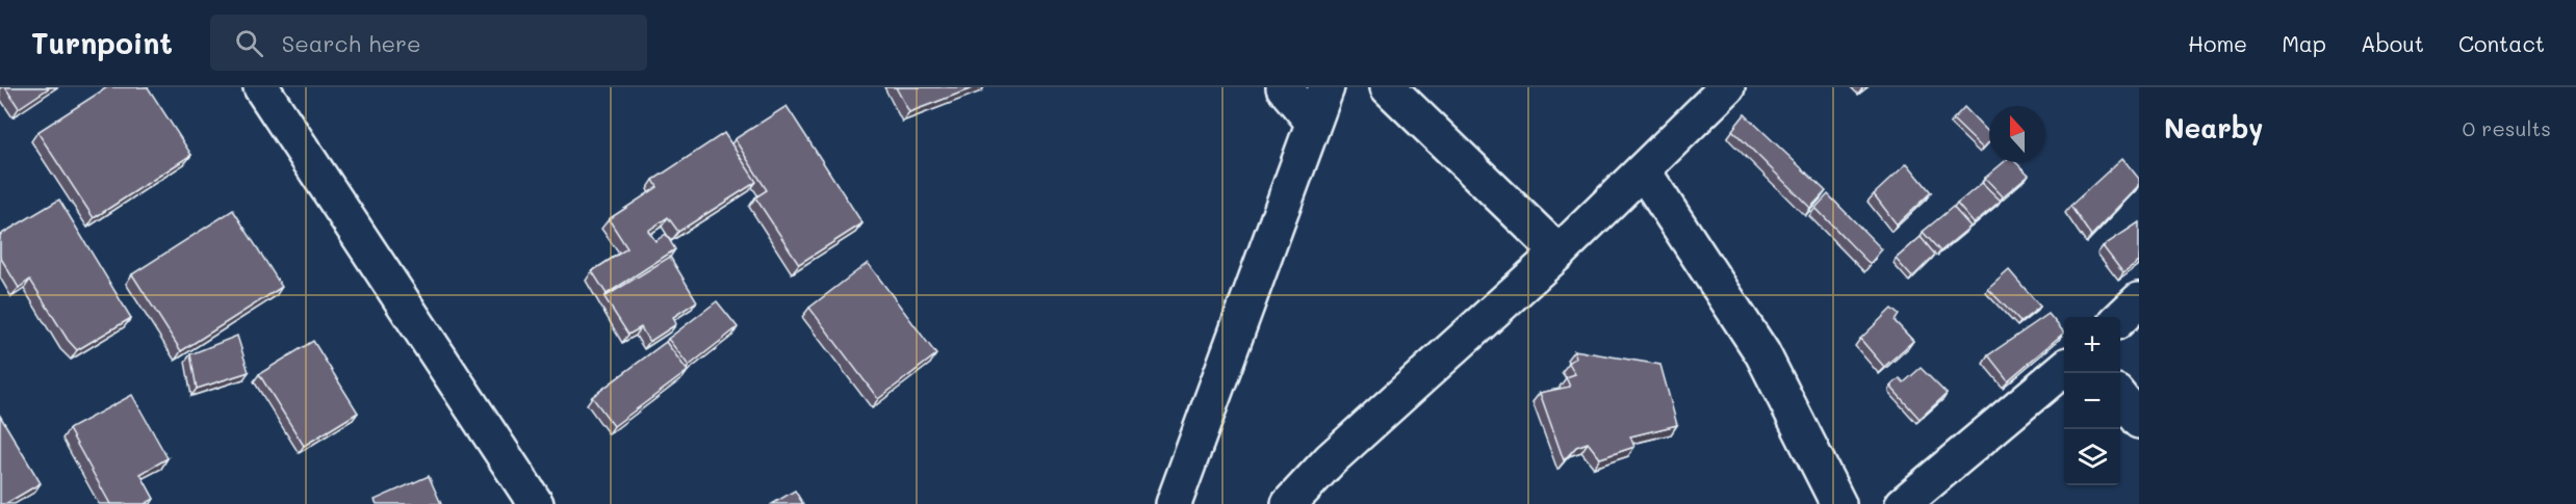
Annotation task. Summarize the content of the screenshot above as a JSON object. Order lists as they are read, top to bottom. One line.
{"north":"top","page":{"header":"Turnpoint","search":"Search here","nav":["Home","Map","About","Contact"],"heading":["Nearby","0 results"],"map_buttons":["+","−"]}}
